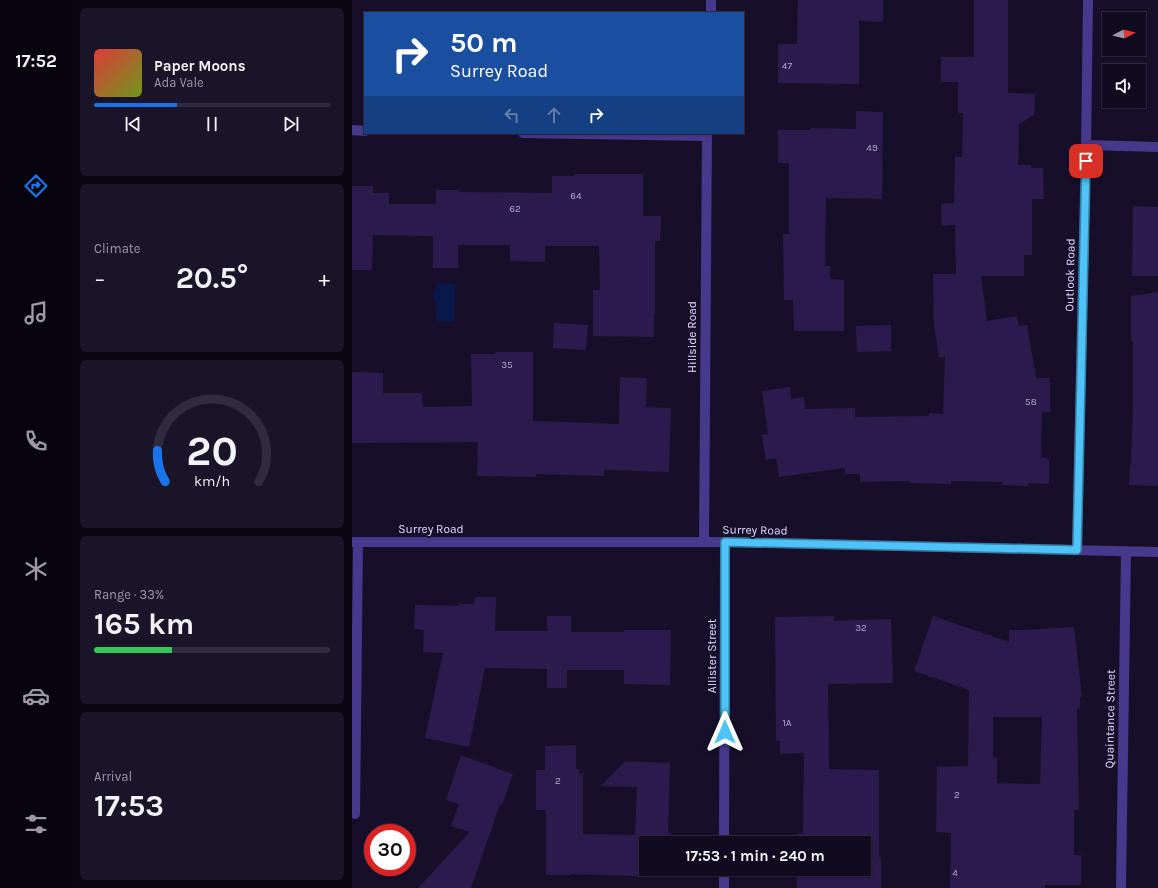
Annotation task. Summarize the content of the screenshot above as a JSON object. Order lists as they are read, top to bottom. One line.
{"streets":{"street":["Outlook Road","Hillside Road","Surrey Road","Allister Street","Quaintance Street"]},"crossings":[["Outlook Road","Surrey Road"],["Hillside Road","Surrey Road"],["Surrey Road","Allister Street"],["Surrey Road","Quaintance Street"]],"house_numbers":["47","49","64","62","35","58","32","1A","2","2","4"],"north":"right","page":{"tabs":"17:52","turn":["50 m","Surrey Road"],"song":["Paper Moons","Ada Vale"],"tile":["Climate",["Range · 33%","165 km"],["Arrival","17:53"]],"heat":["−","20.5°","+"],"limit":"30","trip":"17:53 · 1 min · 240 m","gauge":["20","km/h"]}}
